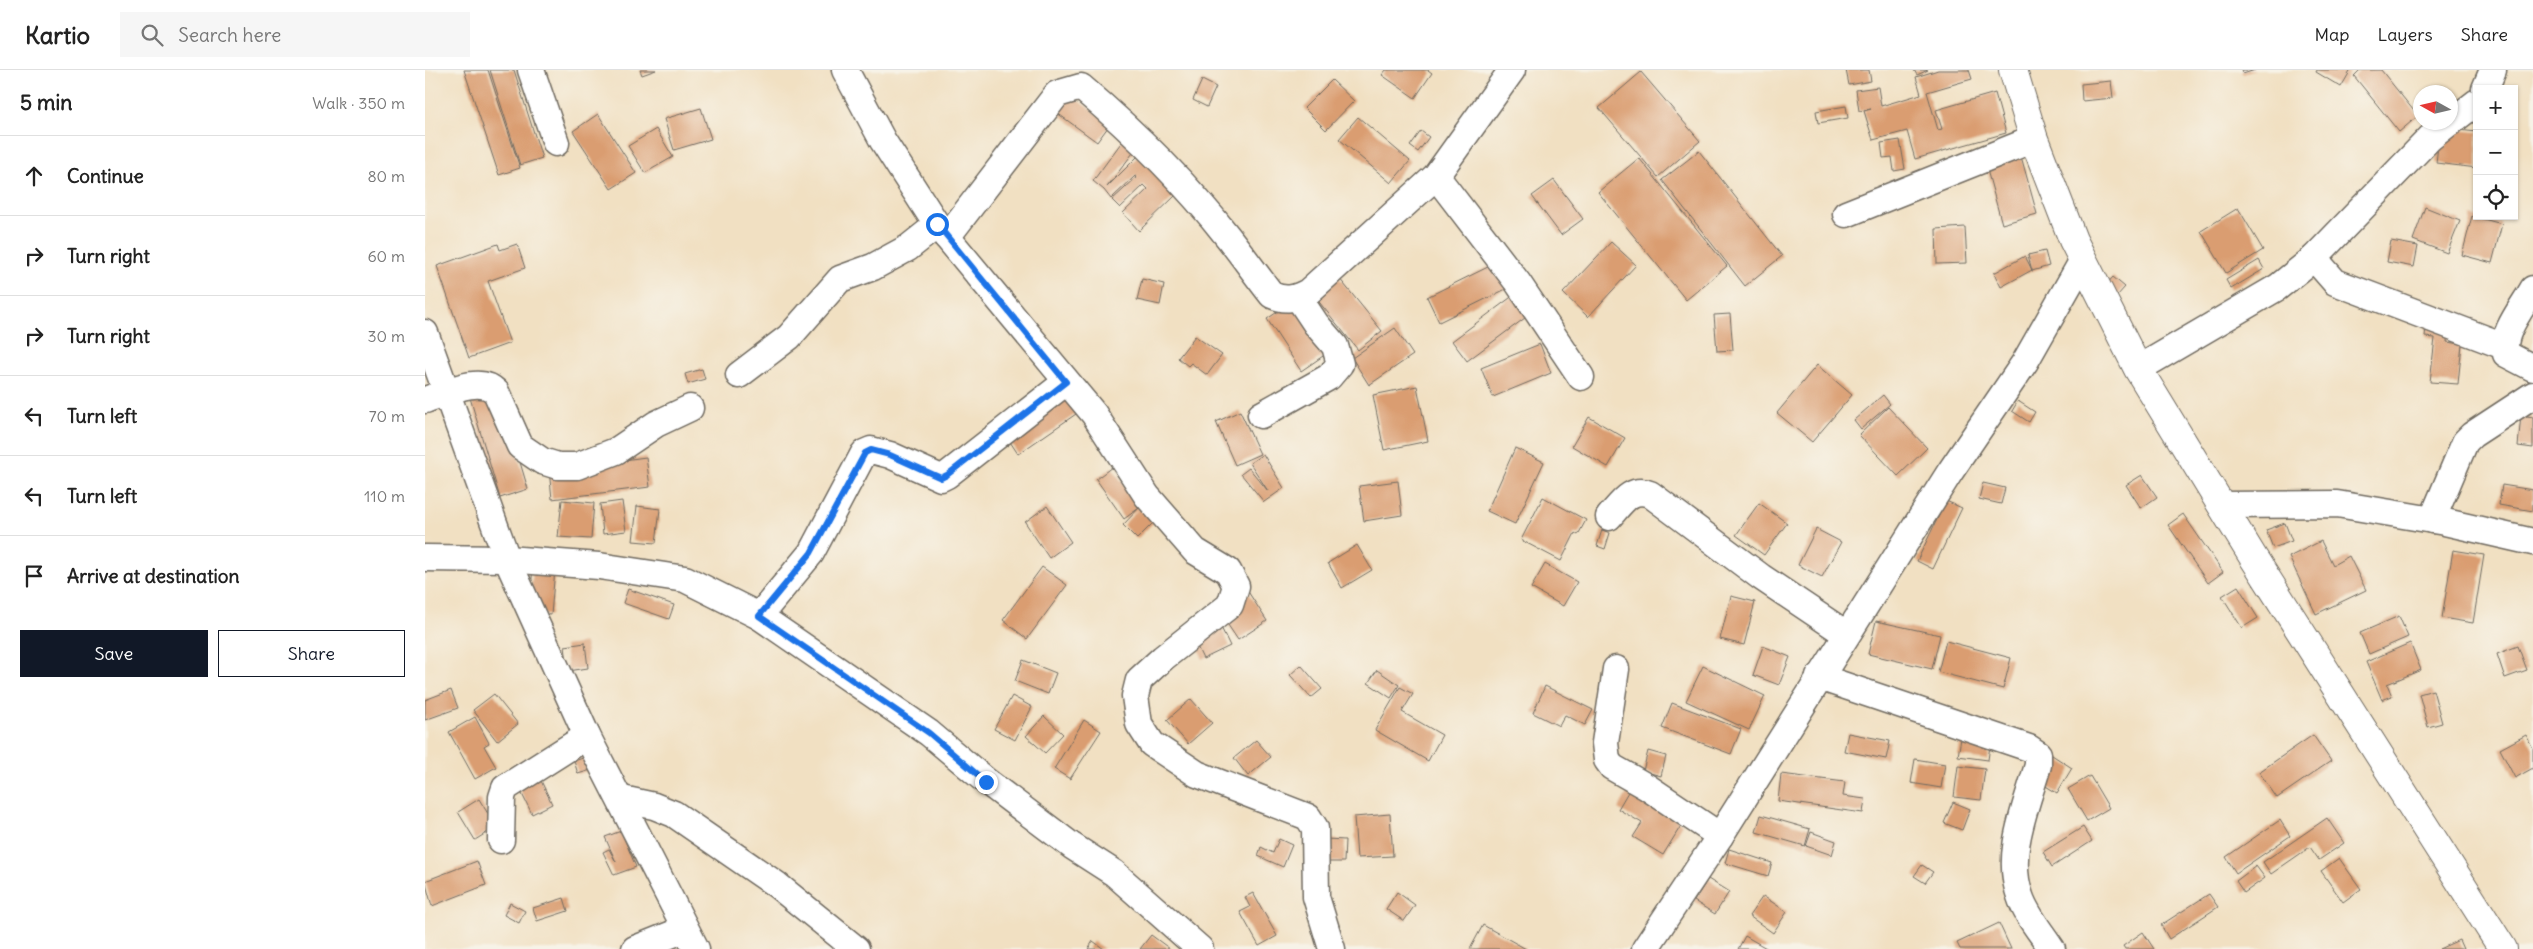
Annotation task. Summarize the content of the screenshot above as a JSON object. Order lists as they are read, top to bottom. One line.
{"north":"left","page":{"header":"Kartio","search":"Search here","nav":["Map","Layers","Share"],"heading":["5 min","Walk · 350 m"],"map_buttons":["+","−"],"list":[["Continue","80 m"],["Turn right","60 m"],["Turn right","30 m"],["Turn left","70 m"],["Turn left","110 m"],"Arrive at destination"],"buttons":["Save","Share"]}}
